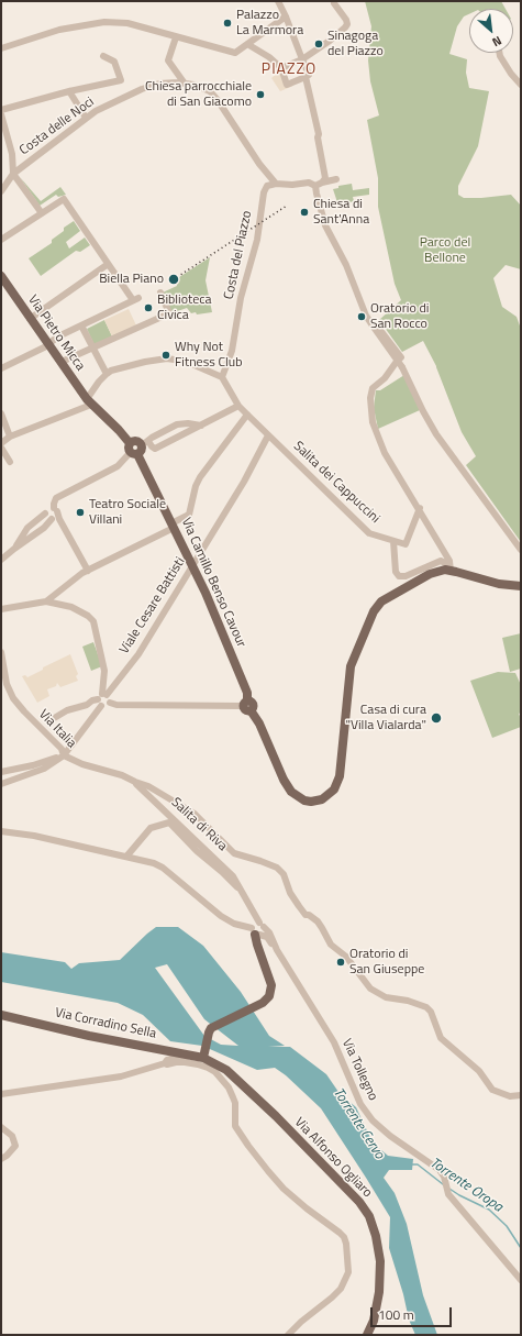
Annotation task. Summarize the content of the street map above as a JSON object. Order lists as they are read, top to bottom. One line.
{"streets":{"main road":["Via Pietro Micca","Via Camillo Benso Cavour","Via Corradino Sella","Via Alfonso Ogliaro"],"street":["Costa delle Noci","Costa del Piazzo","Salita dei Cappuccini","Viale Cesare Battisti","Via Italia","Salita di Riva","Via Tollegno"]},"crossings":[["Costa delle Noci","Costa del Piazzo"],["Costa del Piazzo","Salita dei Cappuccini"],["Salita dei Cappuccini","Viale Cesare Battisti"],["Via Camillo Benso Cavour","Viale Cesare Battisti"],["Via Italia","Salita di Riva"],["Salita di Riva","Via Tollegno"],["Via Corradino Sella","Via Alfonso Ogliaro"]],"districts":["PIAZZO"],"water":["Torrente Cervo","Torrente Oropa"],"parks":["Parco del Bellone"],"places":["Palazzo La Marmora","Sinagoga del Piazzo","Chiesa parrocchiale di San Giacomo","Chiesa di Sant'Anna","Biella Piano","Biblioteca Civica","Oratorio di San Rocco","Why Not Fitness Club","Teatro Sociale Villani","Casa di cura \"Villa Vialarda\"","Oratorio di San Giuseppe"],"scale_bar":"100 m","north":"bottom right"}
